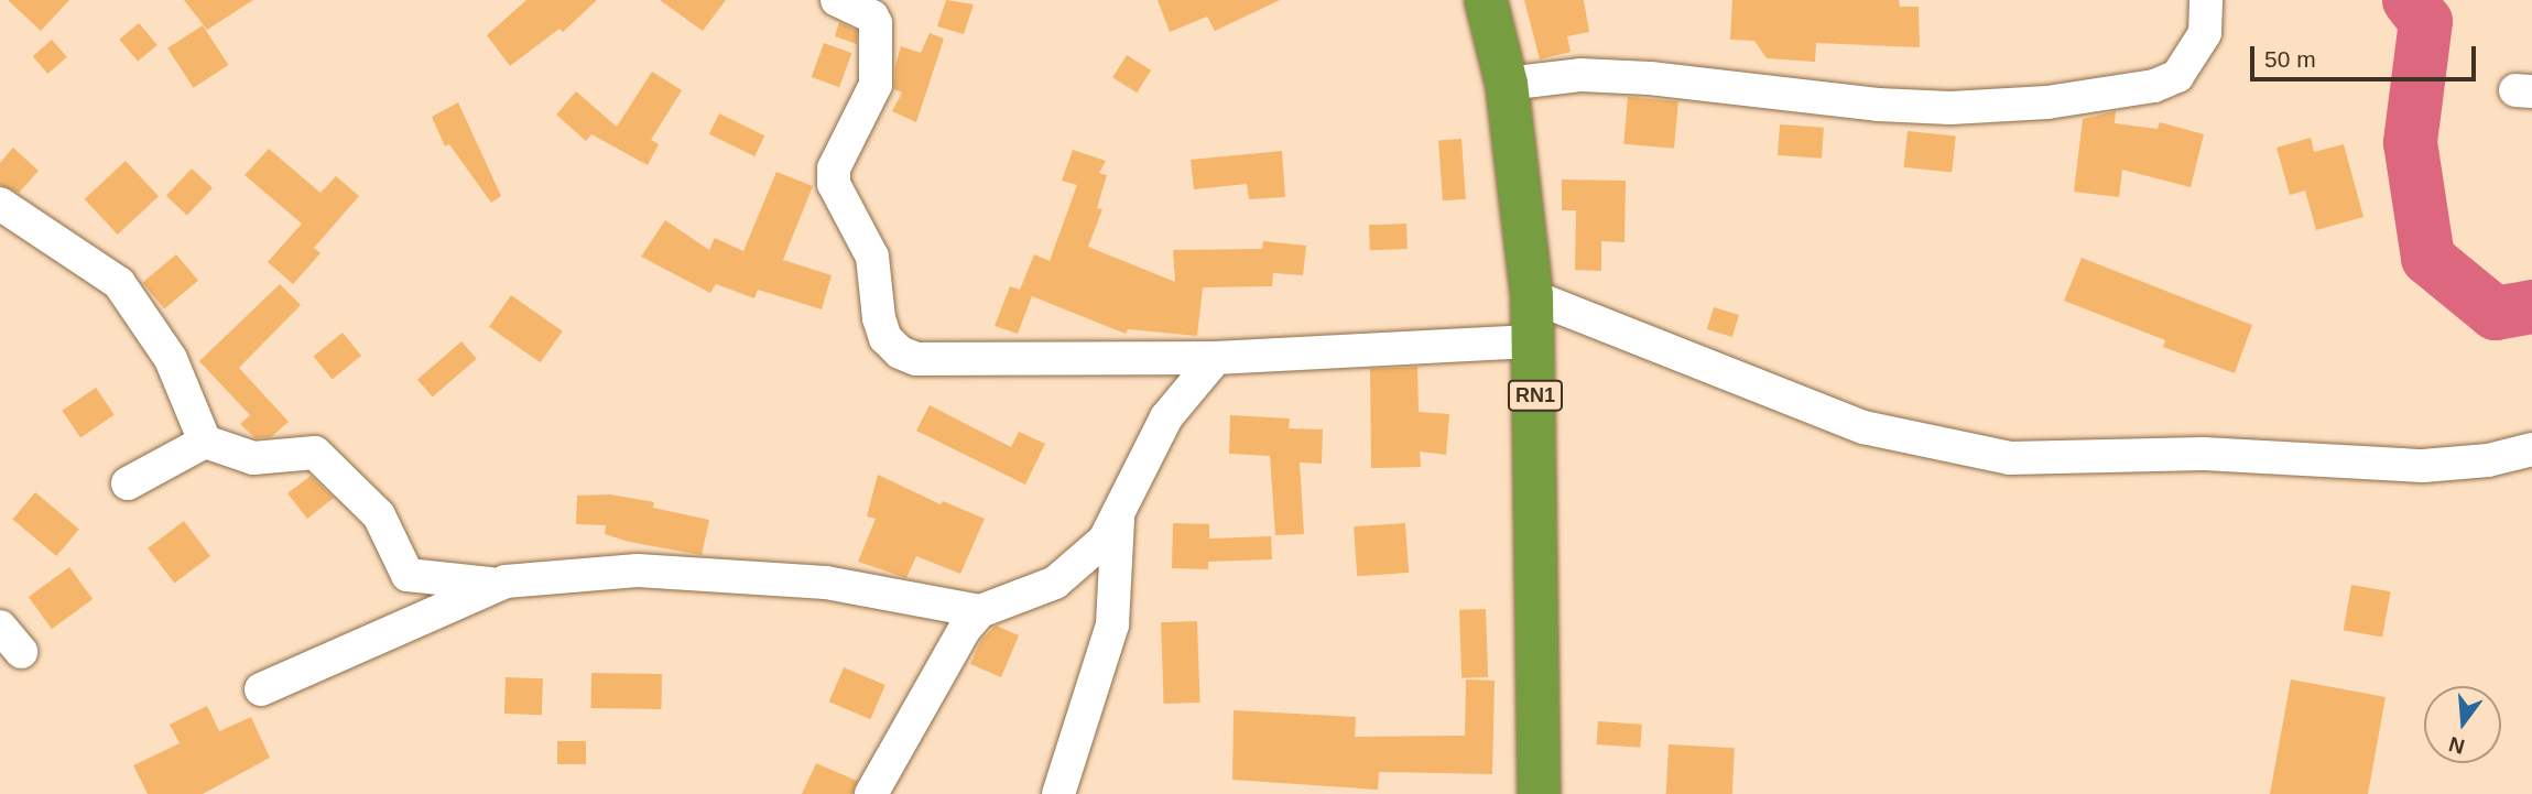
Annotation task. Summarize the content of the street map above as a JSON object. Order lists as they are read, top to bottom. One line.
{"streets":{"highway":["RN1"]},"scale_bar":"50 m","north":"bottom"}
